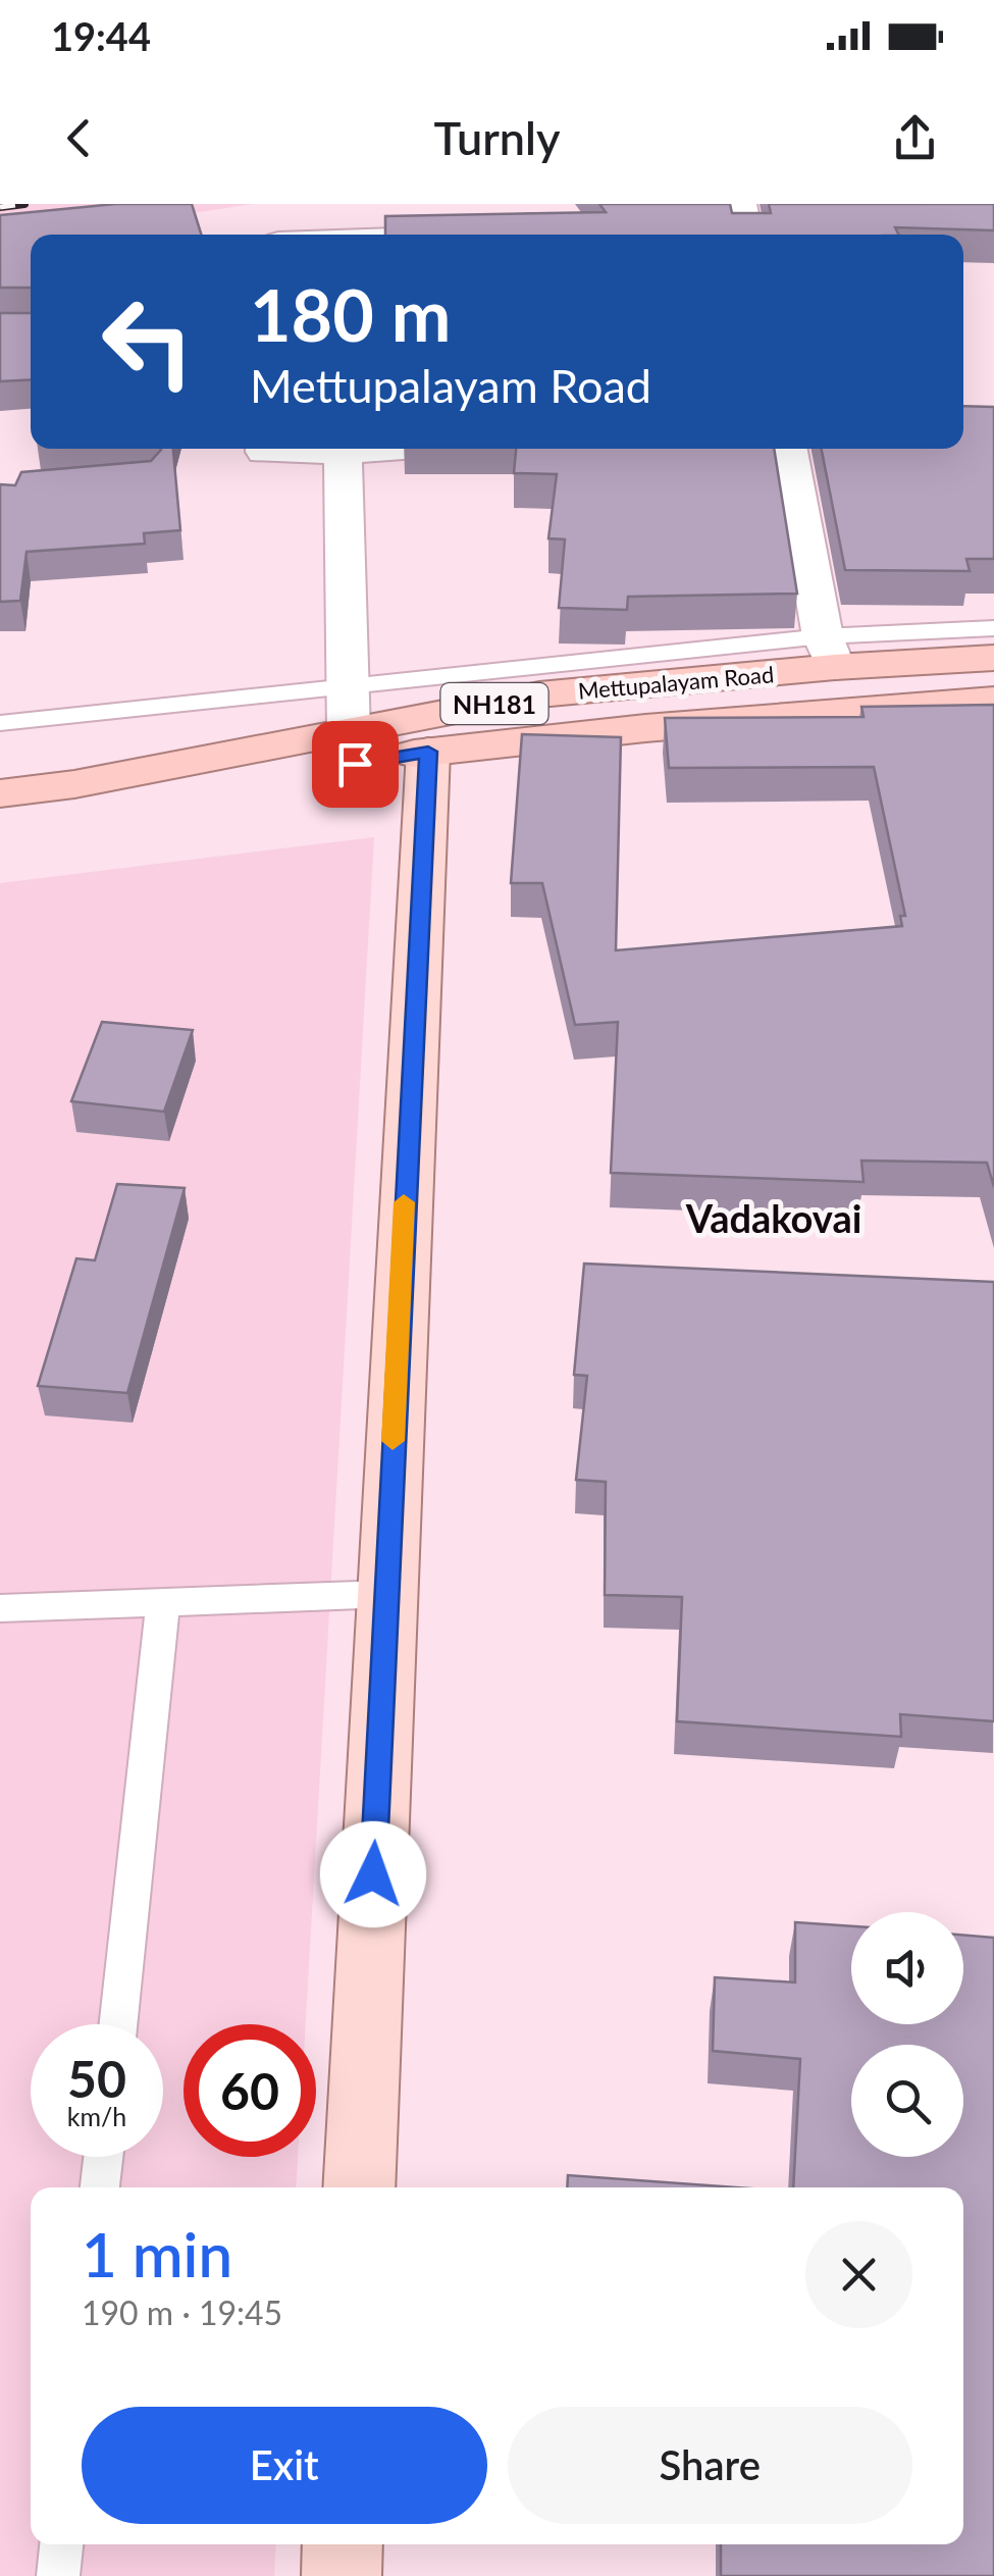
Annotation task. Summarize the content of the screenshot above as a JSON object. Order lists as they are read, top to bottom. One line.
{"streets":{"highway":["Mettupalayam Road","NH181"]},"districts":["Vadakovai"],"page":{"status":"19:44","header":"Turnly","turn":["180 m","Mettupalayam Road"],"speed":"50 km/h","limit":"60","heading":["1 min","190 m · 19:45"],"buttons":["Exit","Share"]}}
